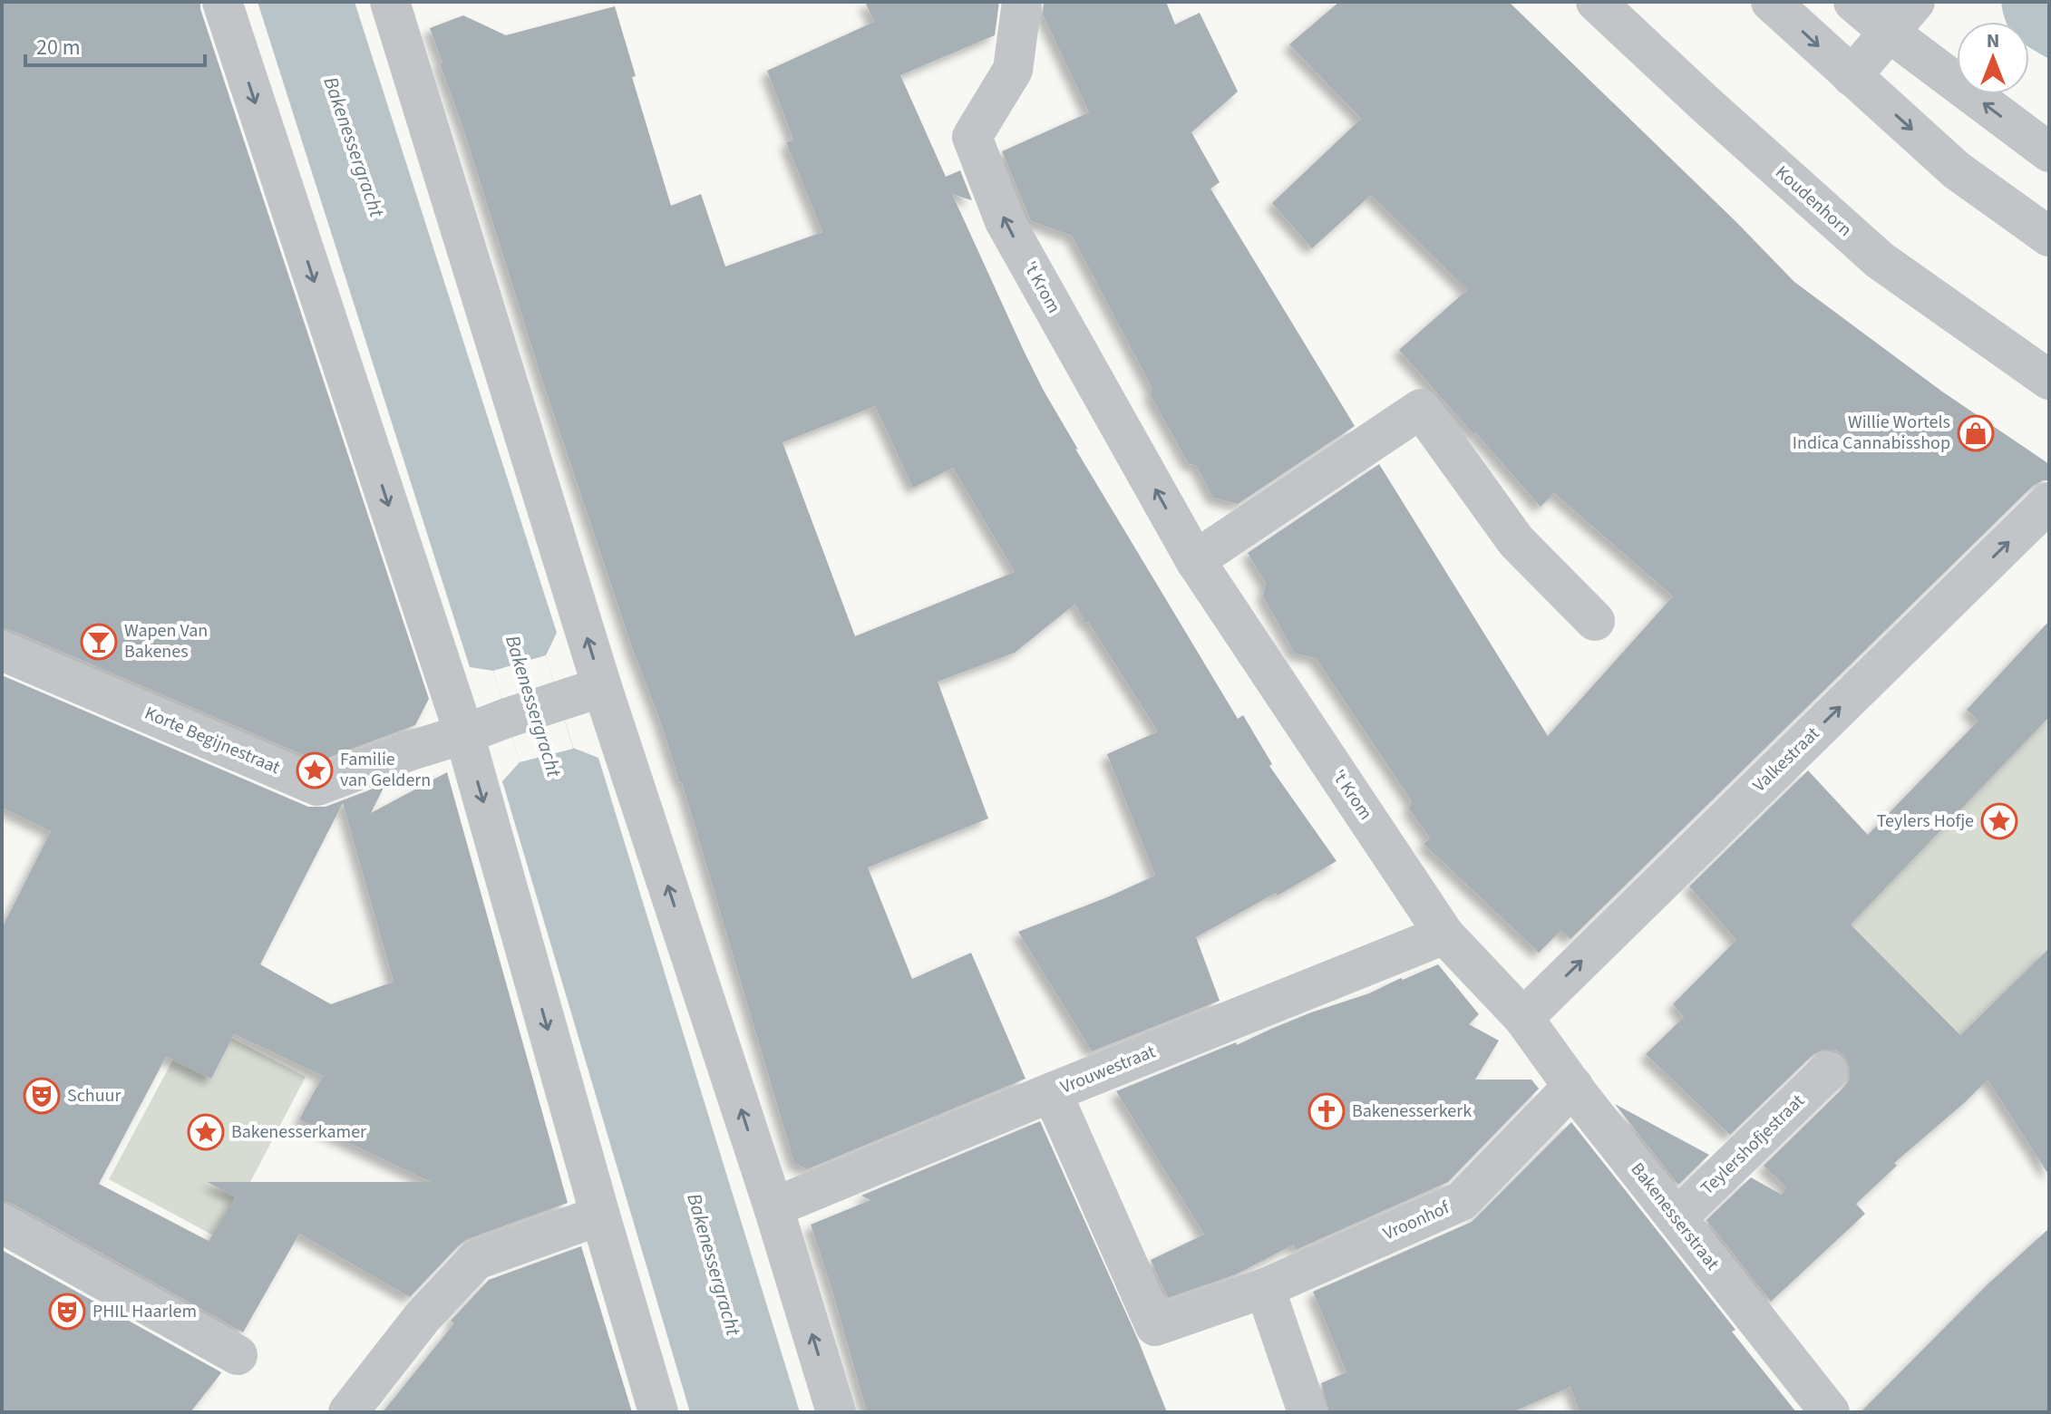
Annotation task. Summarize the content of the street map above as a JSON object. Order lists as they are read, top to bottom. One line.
{"streets":{"street":["Koudenhorn","'t Krom","Korte Begijnestraat","Valkestraat","Vrouwestraat","Teylershofjestraat","Bakenesserstraat","Vroonhof"]},"crossings":[["'t Krom","Valkestraat"],["'t Krom","Vrouwestraat"],["'t Krom","Bakenesserstraat"],["Valkestraat","Bakenesserstraat"],["Vrouwestraat","Vroonhof"],["Teylershofjestraat","Bakenesserstraat"],["Bakenesserstraat","Vroonhof"]],"one_way":["'t Krom","Valkestraat"],"water":["Bakenessergracht"],"places":{"shop":["Willie Wortels Indica Cannabisshop"],"bar":["Wapen Van Bakenes"],"place":["Familie van Geldern","Teylers Hofje","Bakenesserkamer"],"theatre":["Schuur","PHIL Haarlem"],"church":["Bakenesserkerk"]},"scale_bar":"20 m","north":"top"}
